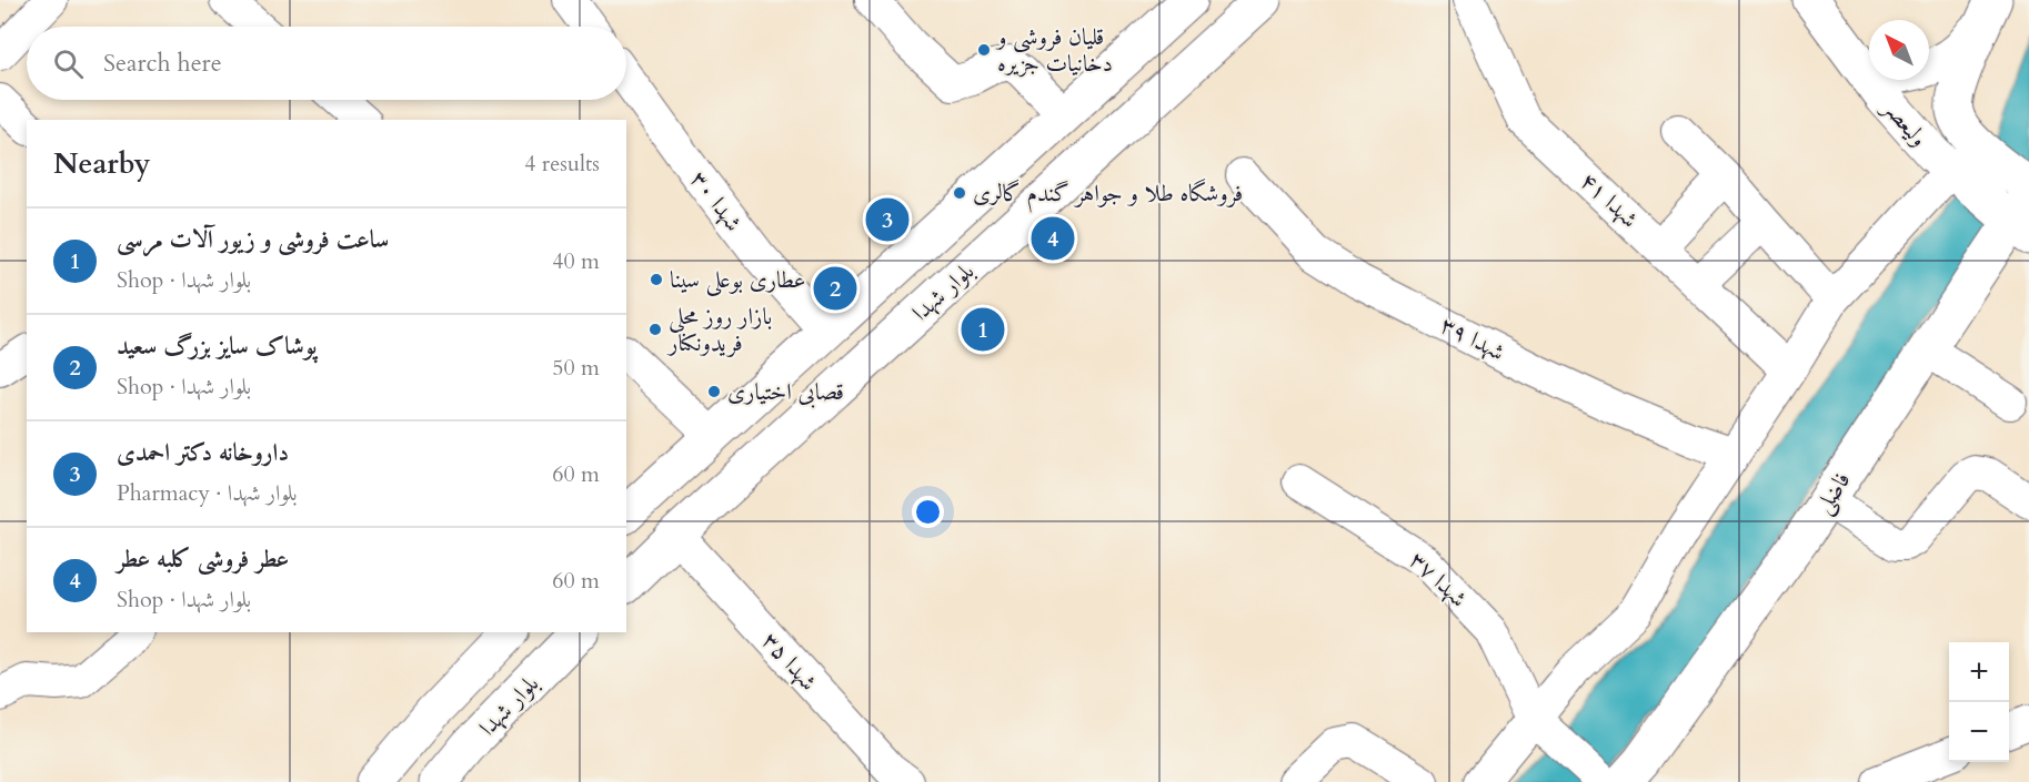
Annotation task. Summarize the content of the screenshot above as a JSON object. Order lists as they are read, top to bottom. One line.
{"streets":{"main road":["ولیعصر","بلوار شهدا","فاضلی"],"street":["شهدا ۴۱","شهدا ۳۰","شهدا ۳۹","شهدا ۳۷","شهدا ۳۵"]},"crossings":[["شهدا ۳۰","بلوار شهدا"],["بلوار شهدا","شهدا ۳۵"]],"places":["قلیان فروشی و دخانیات جزیره","فروشگاه طلا و جواهر گندم گالری","عطاری بوعلی سینا","بازار روز محلی فریدونکنار","قصابی اختیاری"],"north":"top left","page":{"search":"Search here","heading":["Nearby","4 results"],"pins":["3","4","2","1"],"list":[{"mark":"1","name":"ساعت فروشی و زیور آلات مرسی","note":"Shop · بلوار شهدا","value":"40 m"},{"mark":"2","name":"پوشاک سایز بزرگ سعید","note":"Shop · بلوار شهدا","value":"50 m"},{"mark":"3","name":"داروخانه دکتر احمدی","note":"Pharmacy · بلوار شهدا","value":"60 m"},{"mark":"4","name":"عطر فروشی کلبه عطر","note":"Shop · بلوار شهدا","value":"60 m"}],"map_buttons":["+","−"]}}
